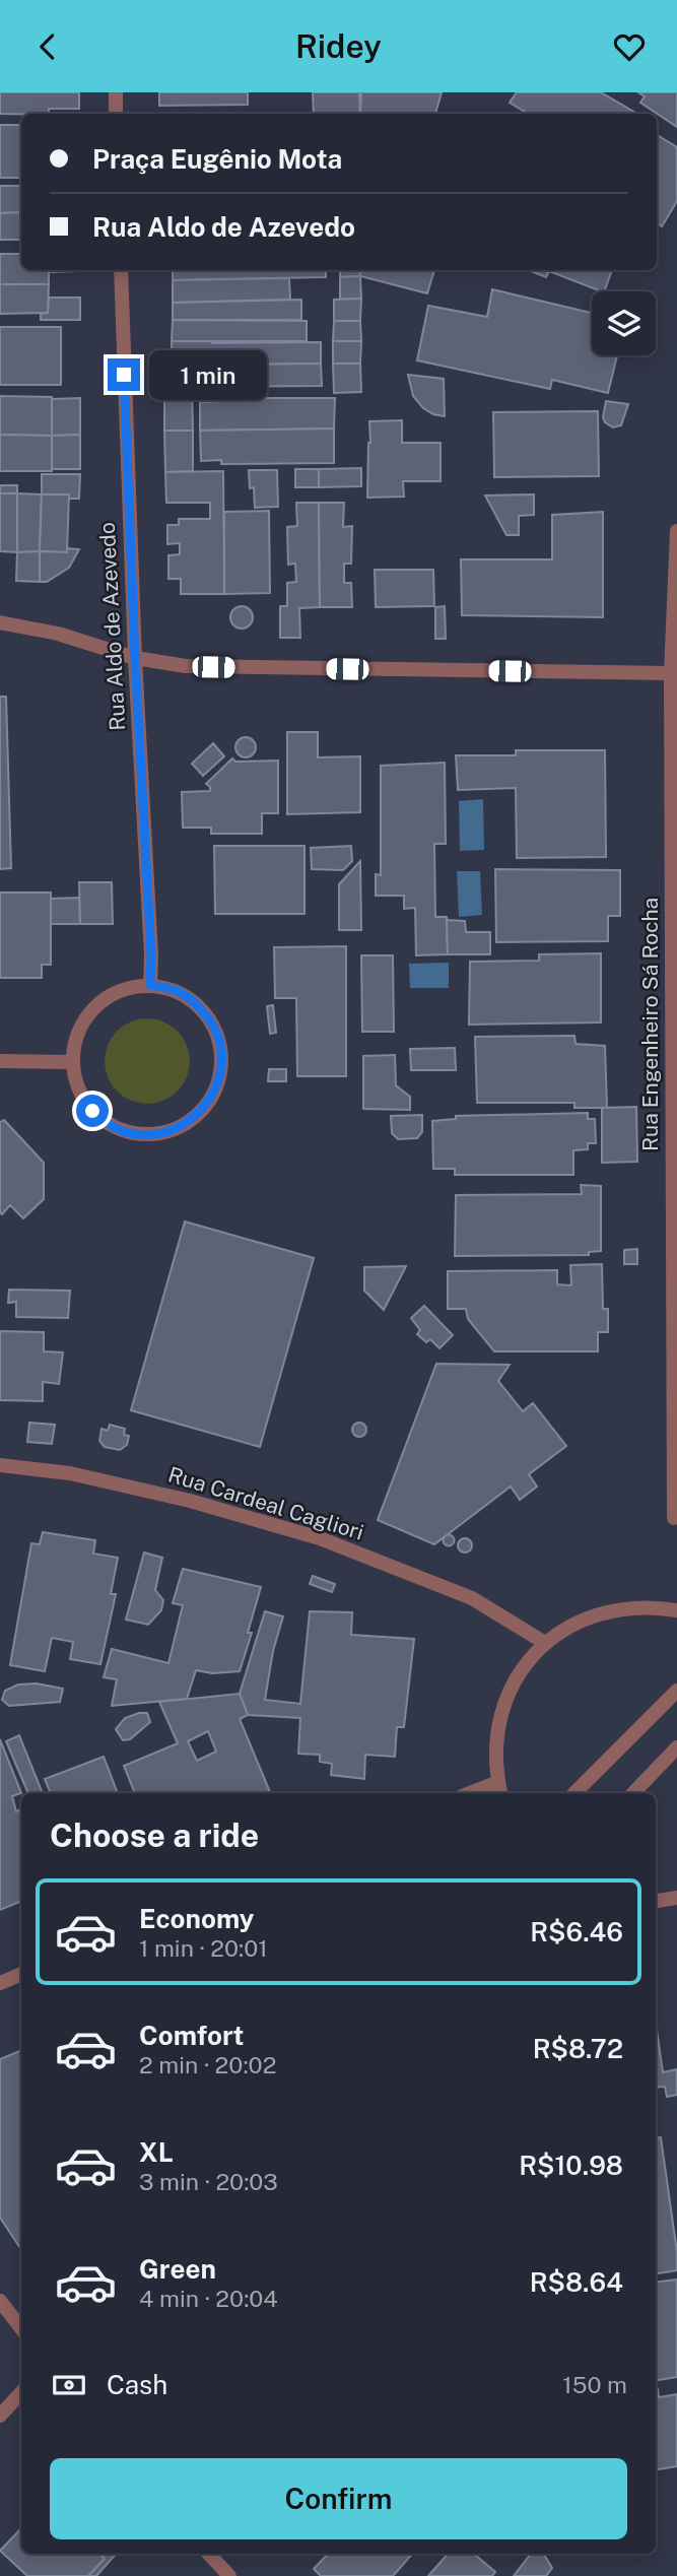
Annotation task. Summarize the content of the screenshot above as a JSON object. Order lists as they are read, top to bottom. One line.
{"streets":{"street":["Rua Aldo de Azevedo","Rua Engenheiro Sá Rocha","Rua Cardeal Cagliori"]},"page":{"header":"Ridey","banner":["Praça Eugênio Mota","Rua Aldo de Azevedo"],"bubble":"1 min","heading":"Choose a ride","list":[{"name":"Economy","note":"1 min · 20:01","value":"R$6.46"},{"name":"Comfort","note":"2 min · 20:02","value":"R$8.72"},{"name":"XL","note":"3 min · 20:03","value":"R$10.98"},{"name":"Green","note":"4 min · 20:04","value":"R$8.64"}],"pay":["Cash","150 m"],"buttons":"Confirm"}}
